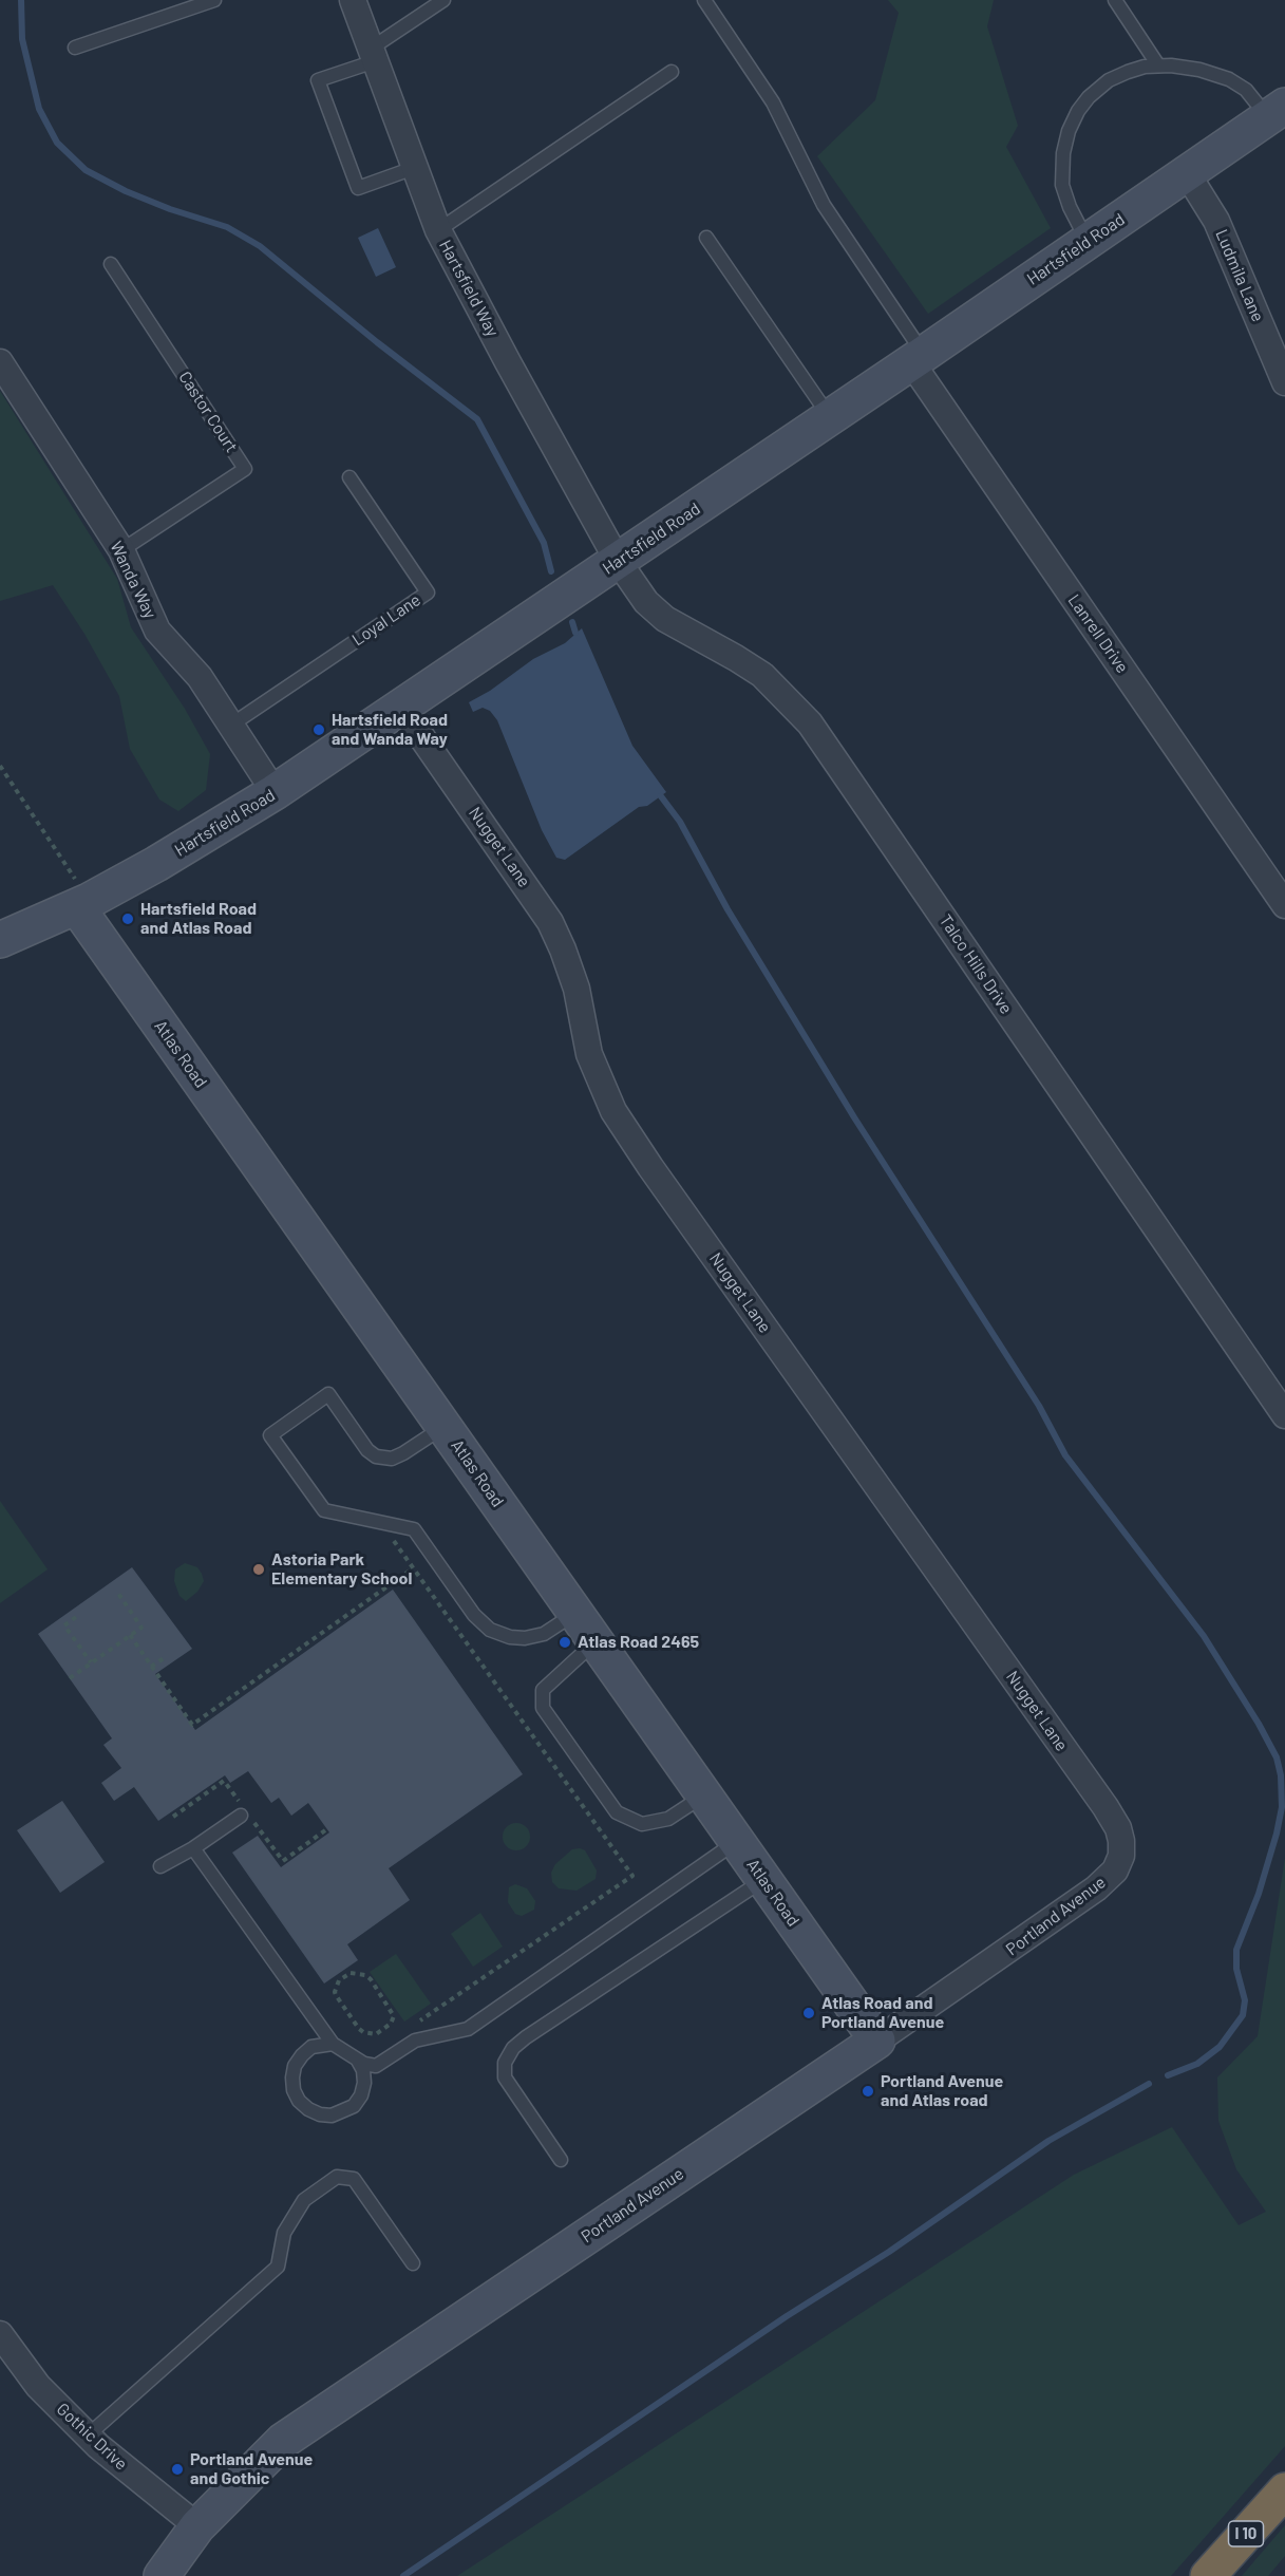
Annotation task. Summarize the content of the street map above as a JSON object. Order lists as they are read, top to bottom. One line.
{"streets":{"highway":["I 10"],"street":["Hartsfield Road","Ludmila Lane","Hartsfield Way","Wanda Way","Lanrell Drive","Nugget Lane","Talco Hills Drive","Atlas Road","Portland Avenue","Gothic Drive"],"lane":["Castor Court","Loyal Lane"]},"crossings":[["Hartsfield Road","Ludmila Lane"],["Hartsfield Road","Hartsfield Way"],["Hartsfield Road","Wanda Way"],["Hartsfield Road","Lanrell Drive"],["Hartsfield Road","Nugget Lane"],["Hartsfield Road","Talco Hills Drive"],["Hartsfield Road","Atlas Road"],["Hartsfield Way","Talco Hills Drive"],["Castor Court","Wanda Way"],["Wanda Way","Loyal Lane"],["Nugget Lane","Portland Avenue"],["Atlas Road","Portland Avenue"],["Portland Avenue","Gothic Drive"]],"places":["Hartsfield Road and Wanda Way","Hartsfield Road and Atlas Road","Astoria Park Elementary School","Atlas Road 2465","Atlas Road and Portland Avenue","Portland Avenue and Atlas road","Portland Avenue and Gothic"]}
